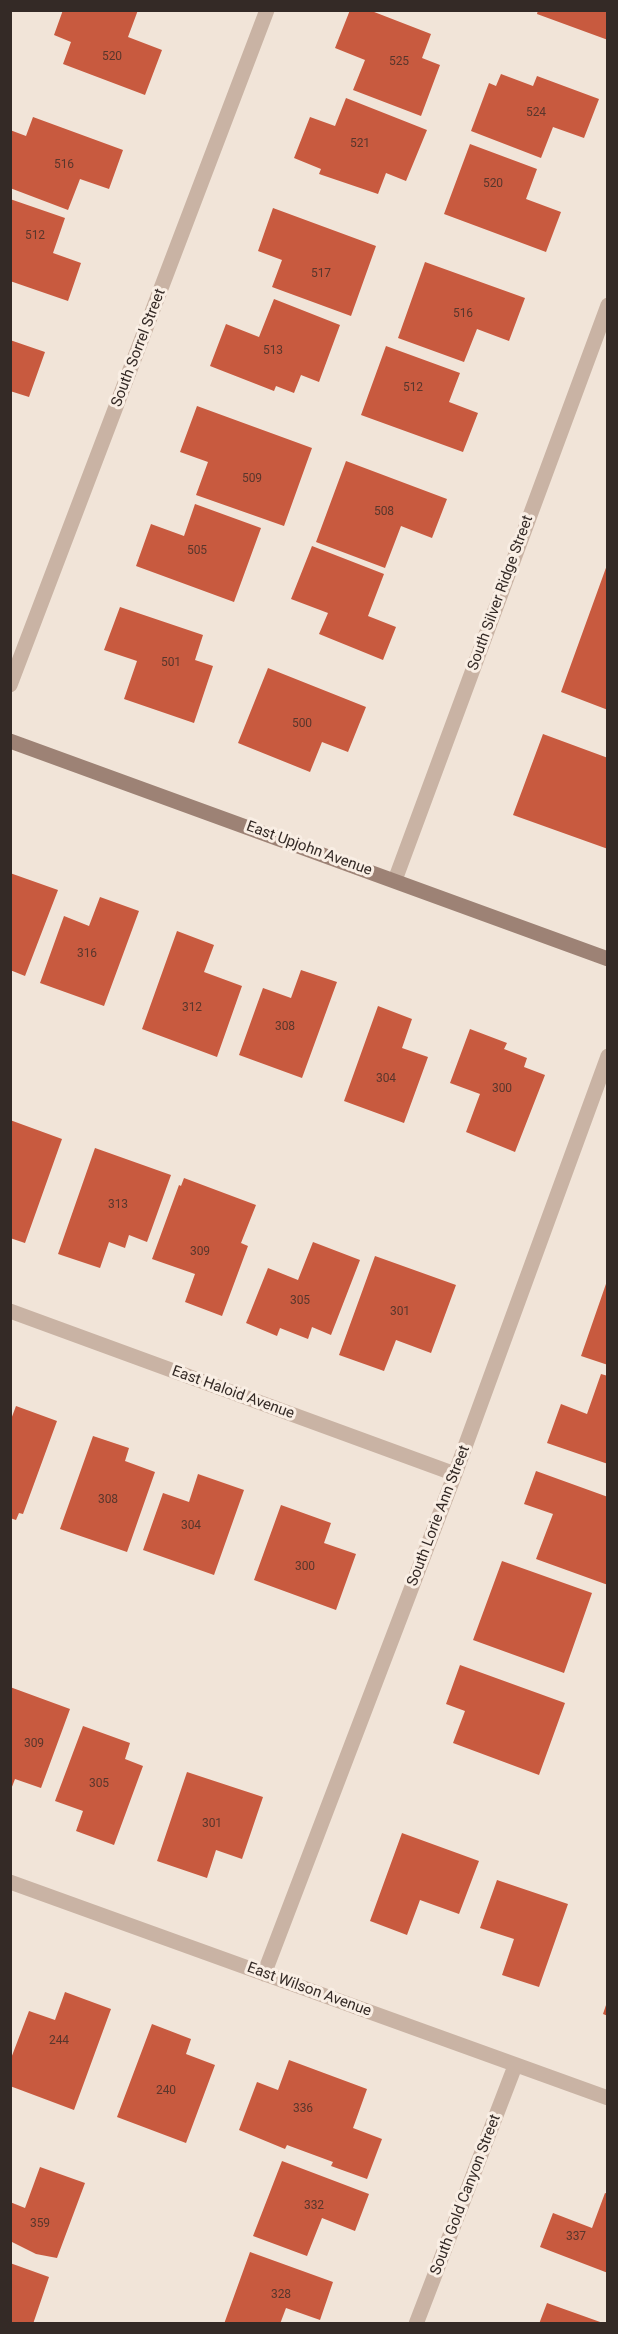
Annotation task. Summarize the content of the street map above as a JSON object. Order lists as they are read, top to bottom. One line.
{"streets":{"street":["South Sorrel Street","South Silver Ridge Street","East Upjohn Avenue","East Haloid Avenue","South Lorie Ann Street","East Wilson Avenue","South Gold Canyon Street"]},"crossings":[["South Silver Ridge Street","East Upjohn Avenue"],["East Haloid Avenue","South Lorie Ann Street"],["South Lorie Ann Street","East Wilson Avenue"],["East Wilson Avenue","South Gold Canyon Street"]],"house_numbers":["520","525","524","521","516","520","512","517","516","513","512","509","508","505","501","500","316","312","308","304","300","313","309","305","301","308","304","300","309","305","301","244","240","336","332","359","337","328"]}
